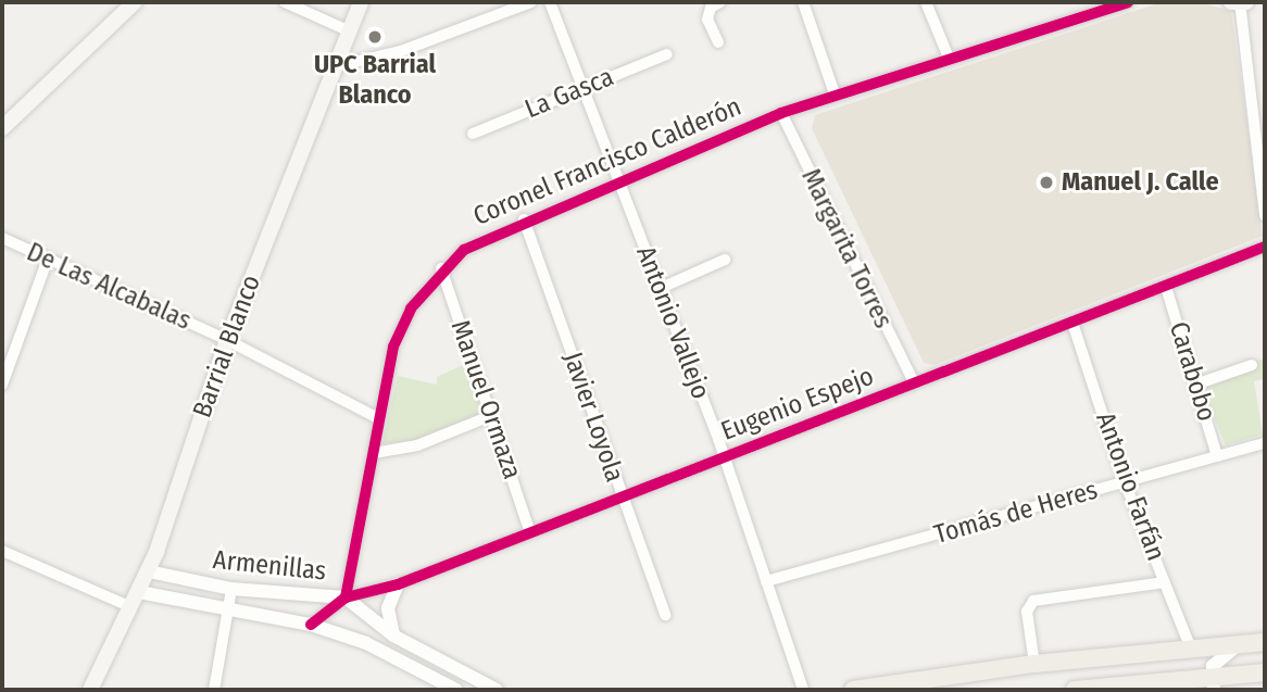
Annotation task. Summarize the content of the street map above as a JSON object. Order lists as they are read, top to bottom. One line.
{"streets":{"main road":["Barrial Blanco"],"street":["La Gasca","Coronel Francisco Calderón","Margarita Torres","De Las Alcabalas","Antonio Vallejo","Carabobo","Manuel Ormaza","Eugenio Espejo","Javier Loyola","Antonio Farfán","Tomás de Heres","Armenillas"]},"crossings":[["La Gasca","Antonio Vallejo"],["Coronel Francisco Calderón","Margarita Torres"],["Coronel Francisco Calderón","De Las Alcabalas"],["Coronel Francisco Calderón","Antonio Vallejo"],["Coronel Francisco Calderón","Manuel Ormaza"],["Coronel Francisco Calderón","Eugenio Espejo"],["Coronel Francisco Calderón","Javier Loyola"],["Coronel Francisco Calderón","Armenillas"],["Margarita Torres","Eugenio Espejo"],["De Las Alcabalas","Barrial Blanco"],["Antonio Vallejo","Eugenio Espejo"],["Antonio Vallejo","Tomás de Heres"],["Barrial Blanco","Armenillas"],["Carabobo","Eugenio Espejo"],["Carabobo","Tomás de Heres"],["Manuel Ormaza","Eugenio Espejo"],["Eugenio Espejo","Javier Loyola"],["Eugenio Espejo","Antonio Farfán"],["Eugenio Espejo","Armenillas"],["Antonio Farfán","Tomás de Heres"]],"places":["UPC Barrial Blanco","Manuel J. Calle"]}
